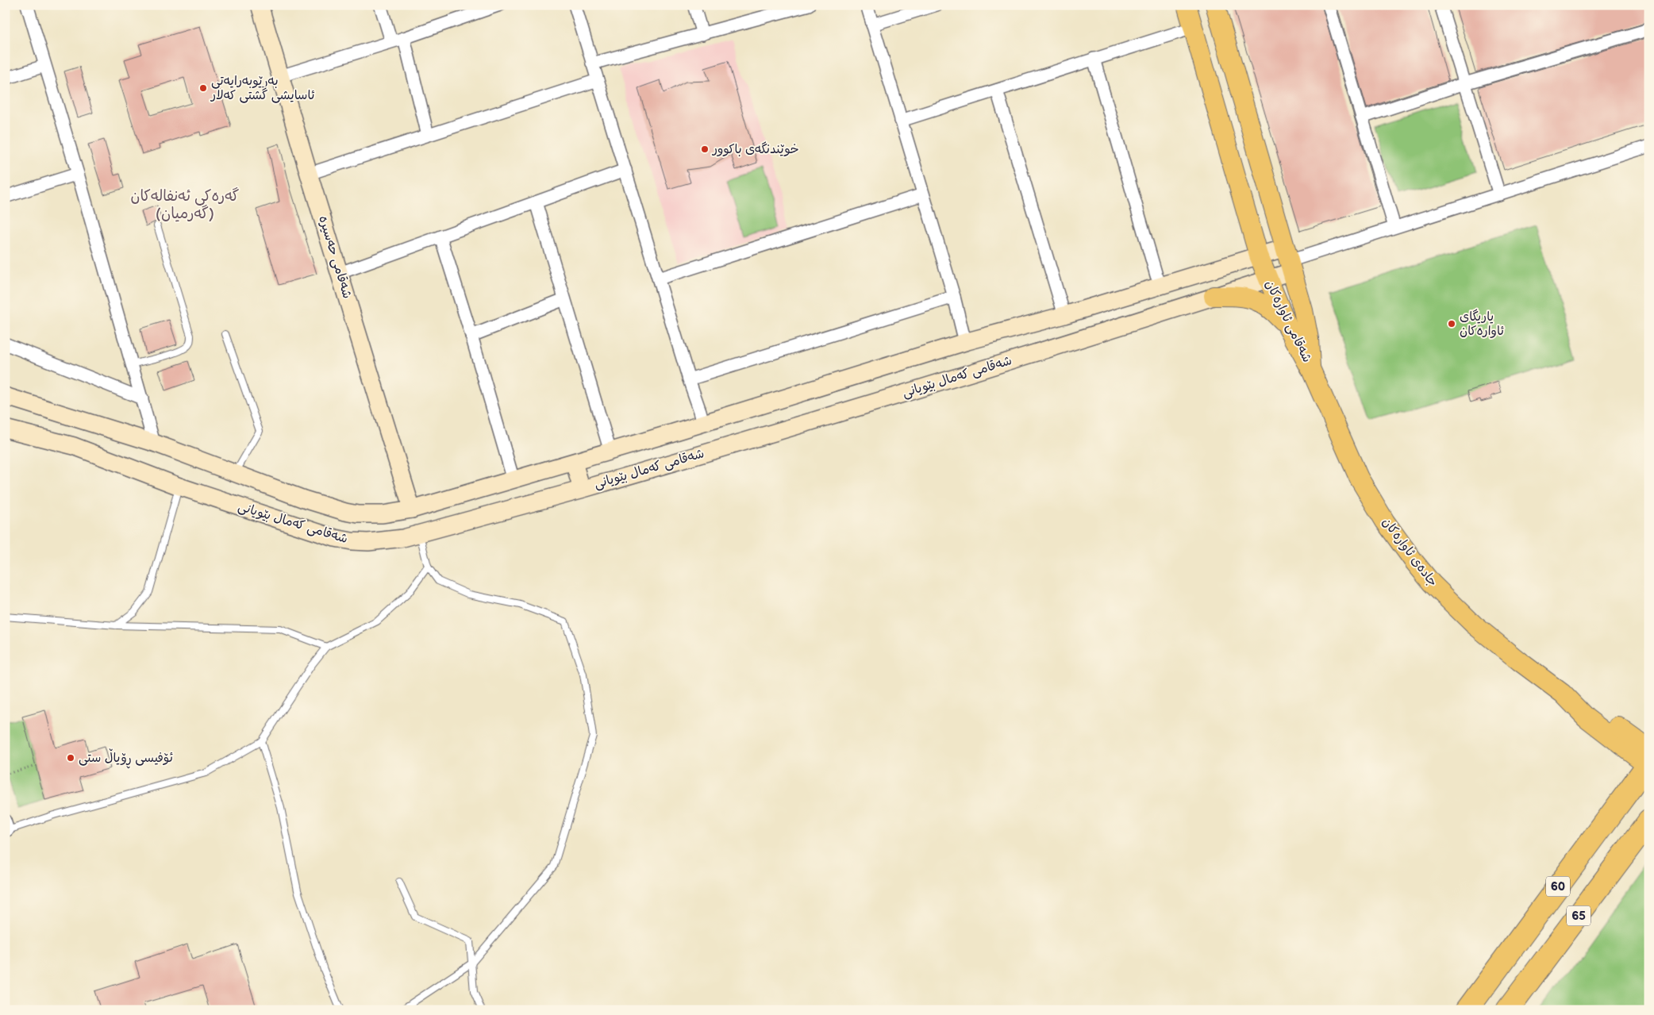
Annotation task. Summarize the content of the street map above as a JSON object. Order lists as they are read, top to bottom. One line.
{"streets":{"highway":["60","65"],"main road":["شەقامی حەسیرە","شەقامی ئاوارەکان","شەقامی کەمال بێویانی","جادەی ئاوارەکان"]},"crossings":[["شەقامی حەسیرە","شەقامی کەمال بێویانی"],["شەقامی ئاوارەکان","شەقامی کەمال بێویانی"],["شەقامی ئاوارەکان","جادەی ئاوارەکان"],["جادەی ئاوارەکان","60"]],"districts":["گەرەکی ئەنفالەکان (گەرمیان)"],"places":["بەڕێوبەرایەتی ئاسایشی گشتی کەلار","خوێندنگەی باکوور","یاریگای ئاوارەکان","ئۆفیسی ڕۆیاڵ ستی"]}
